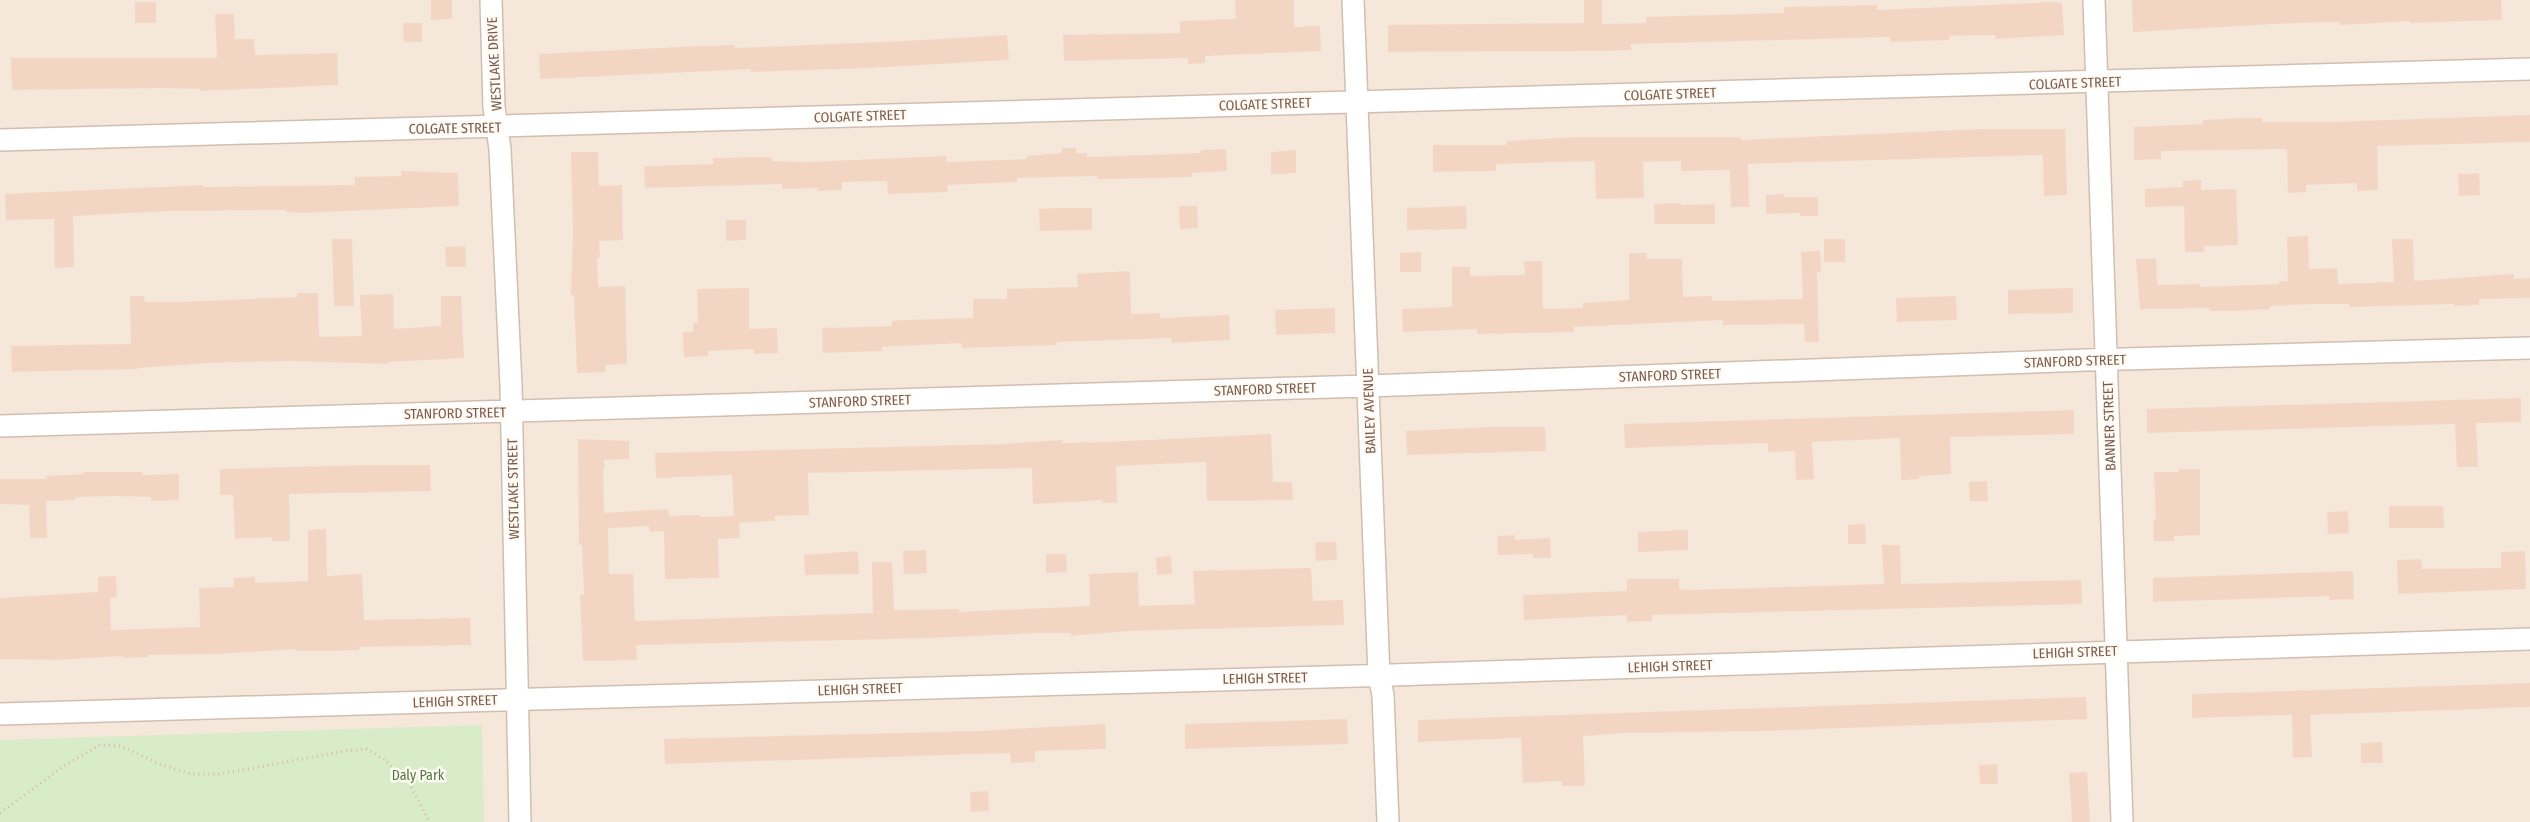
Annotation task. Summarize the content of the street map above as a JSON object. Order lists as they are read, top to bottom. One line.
{"streets":{"street":["WESTLAKE DRIVE","COLGATE STREET","STANFORD STREET","BAILEY AVENUE","BANNER STREET","WESTLAKE STREET","LEHIGH STREET"]},"crossings":[["WESTLAKE DRIVE","COLGATE STREET"],["WESTLAKE DRIVE","WESTLAKE STREET"],["COLGATE STREET","BAILEY AVENUE"],["COLGATE STREET","BANNER STREET"],["COLGATE STREET","WESTLAKE STREET"],["STANFORD STREET","BAILEY AVENUE"],["STANFORD STREET","BANNER STREET"],["STANFORD STREET","WESTLAKE STREET"],["BAILEY AVENUE","LEHIGH STREET"],["BANNER STREET","LEHIGH STREET"],["WESTLAKE STREET","LEHIGH STREET"]],"parks":["Daly Park"]}
